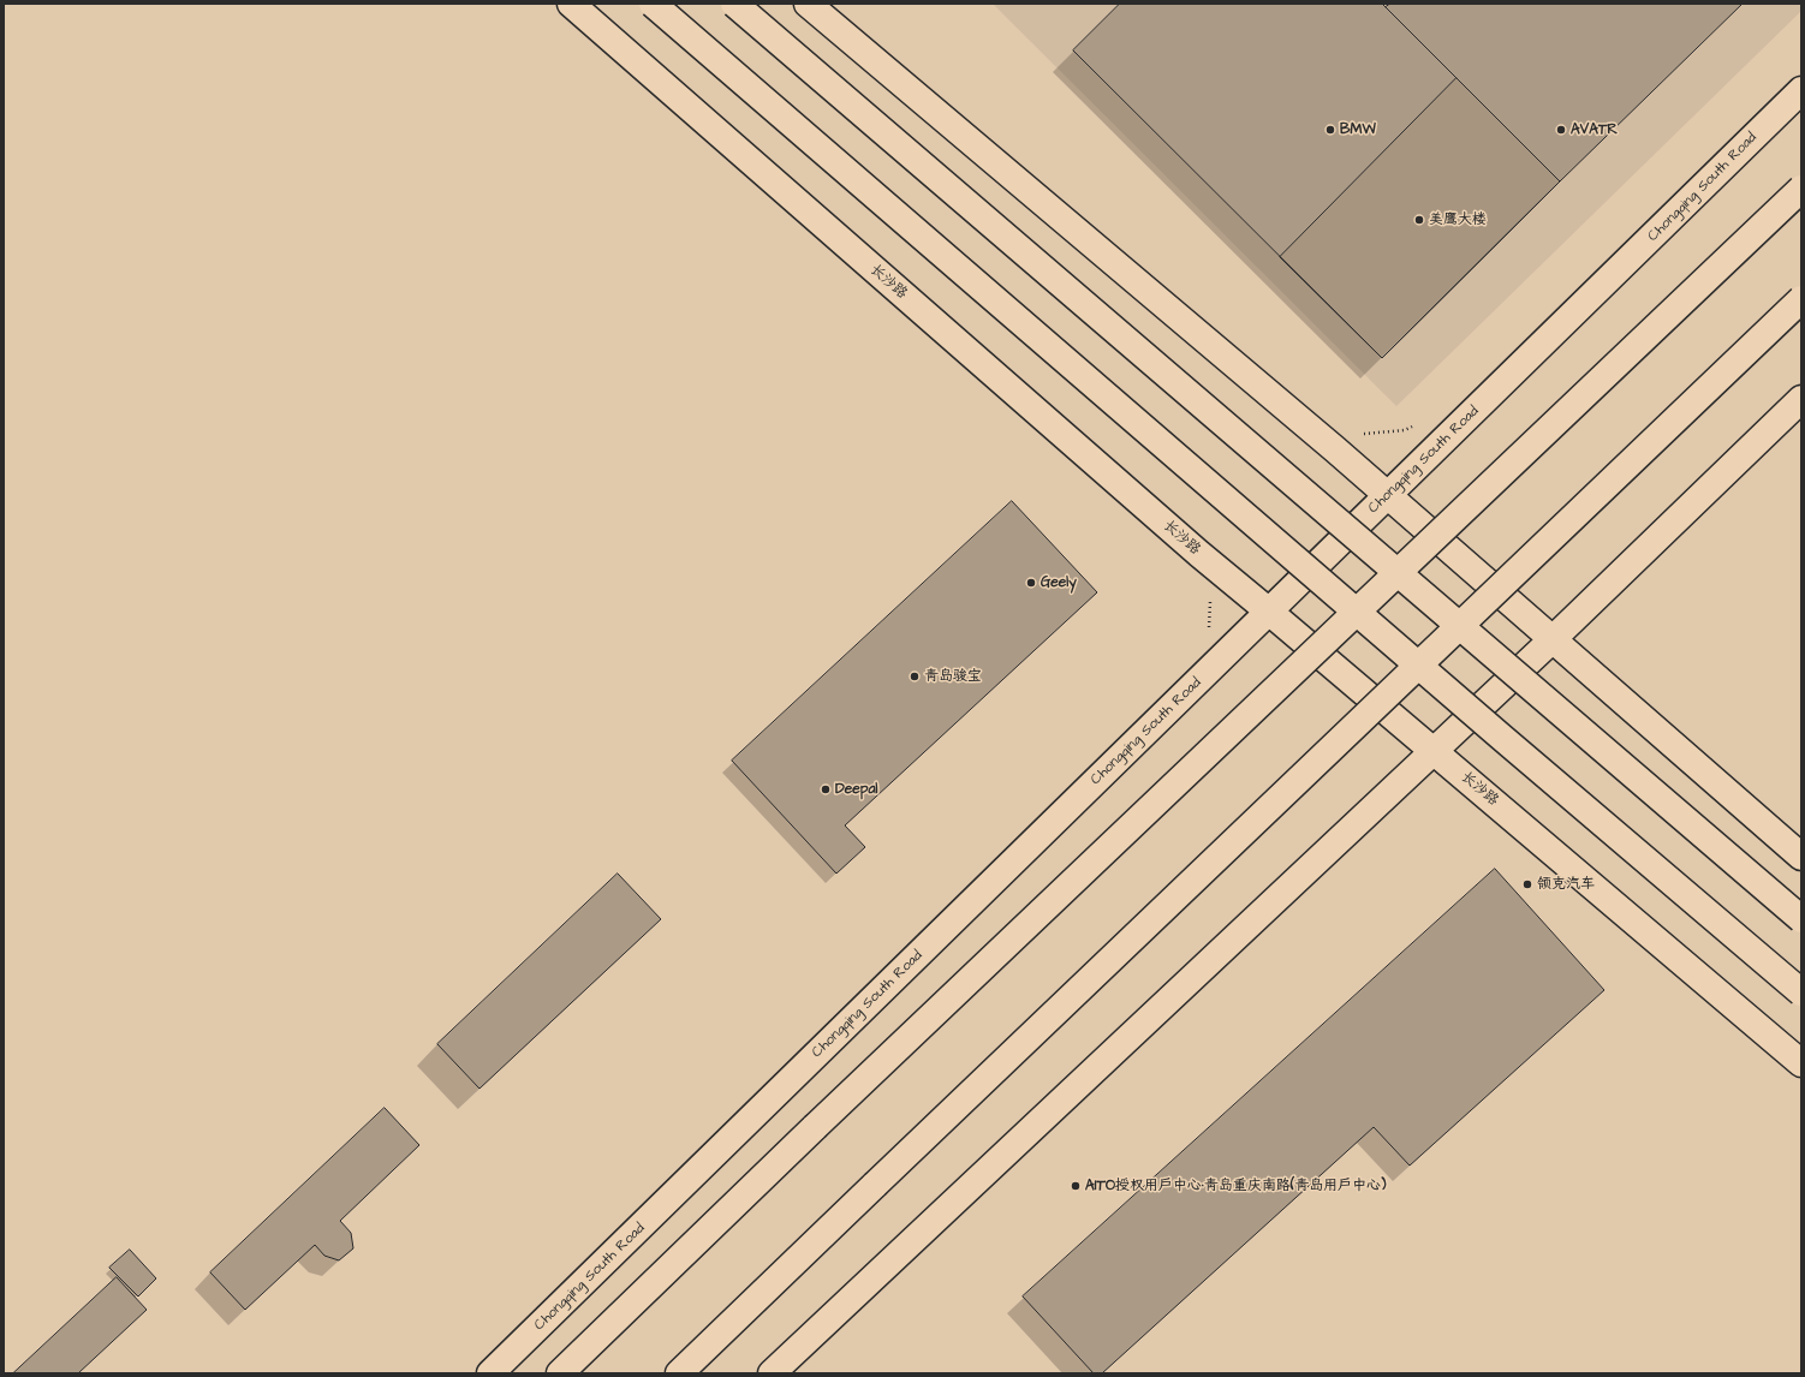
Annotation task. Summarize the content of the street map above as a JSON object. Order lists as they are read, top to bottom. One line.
{"streets":{"main road":["Chongqing South Road","长沙路"]},"crossings":[["Chongqing South Road","长沙路"]],"places":["BMW","AVATR","美鹰大楼","Geely","青岛骏宝","Deepal","领克汽车","AITO授权用户中心·青岛重庆南路(青岛用户中心)"]}
